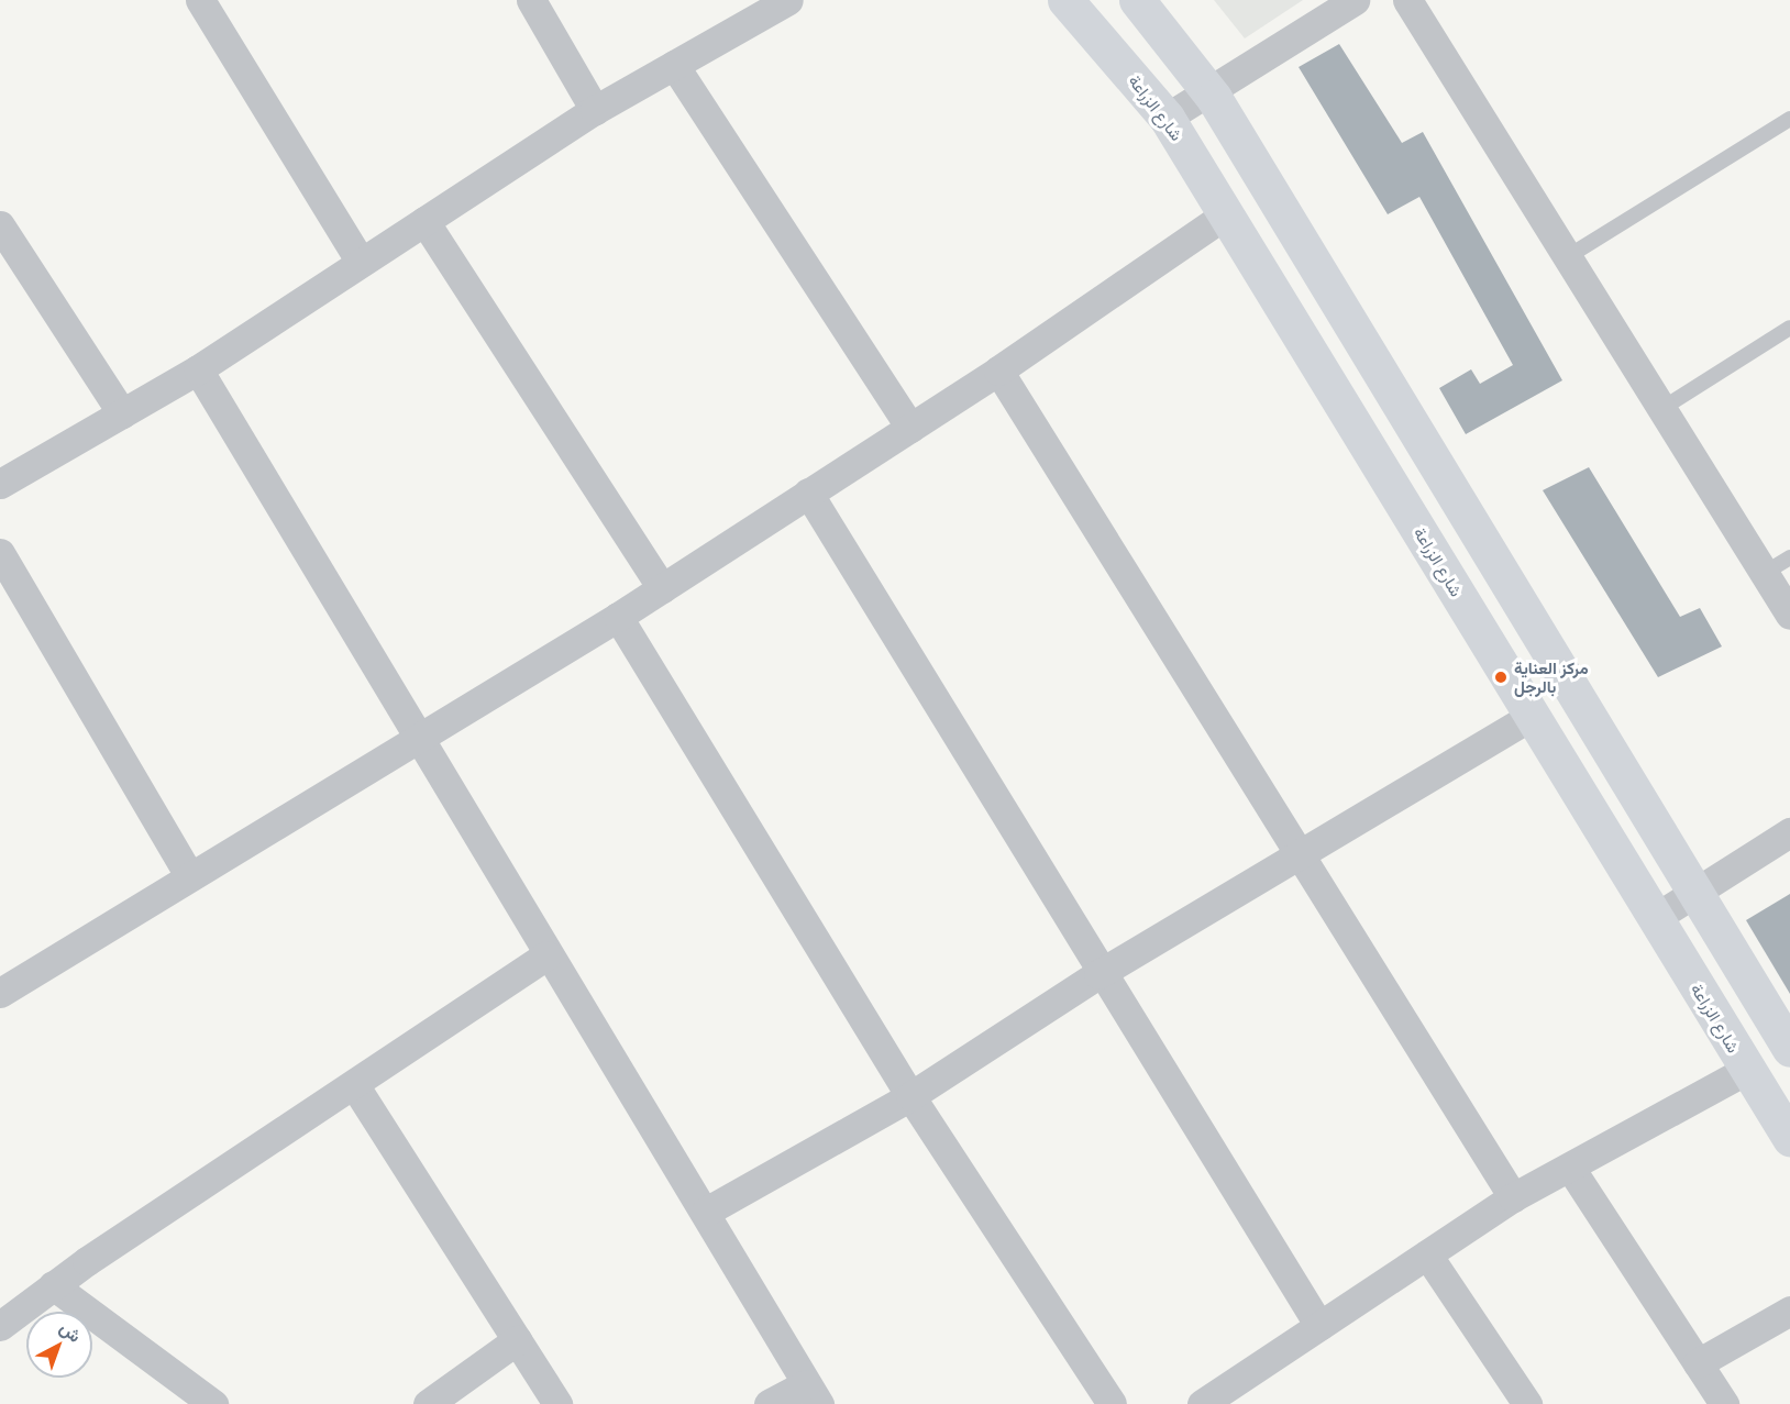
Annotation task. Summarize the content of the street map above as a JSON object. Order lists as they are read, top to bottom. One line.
{"streets":{"main road":["شارع الزراعة"]},"places":["مركز العناية بالرجل"],"north":"top right"}
